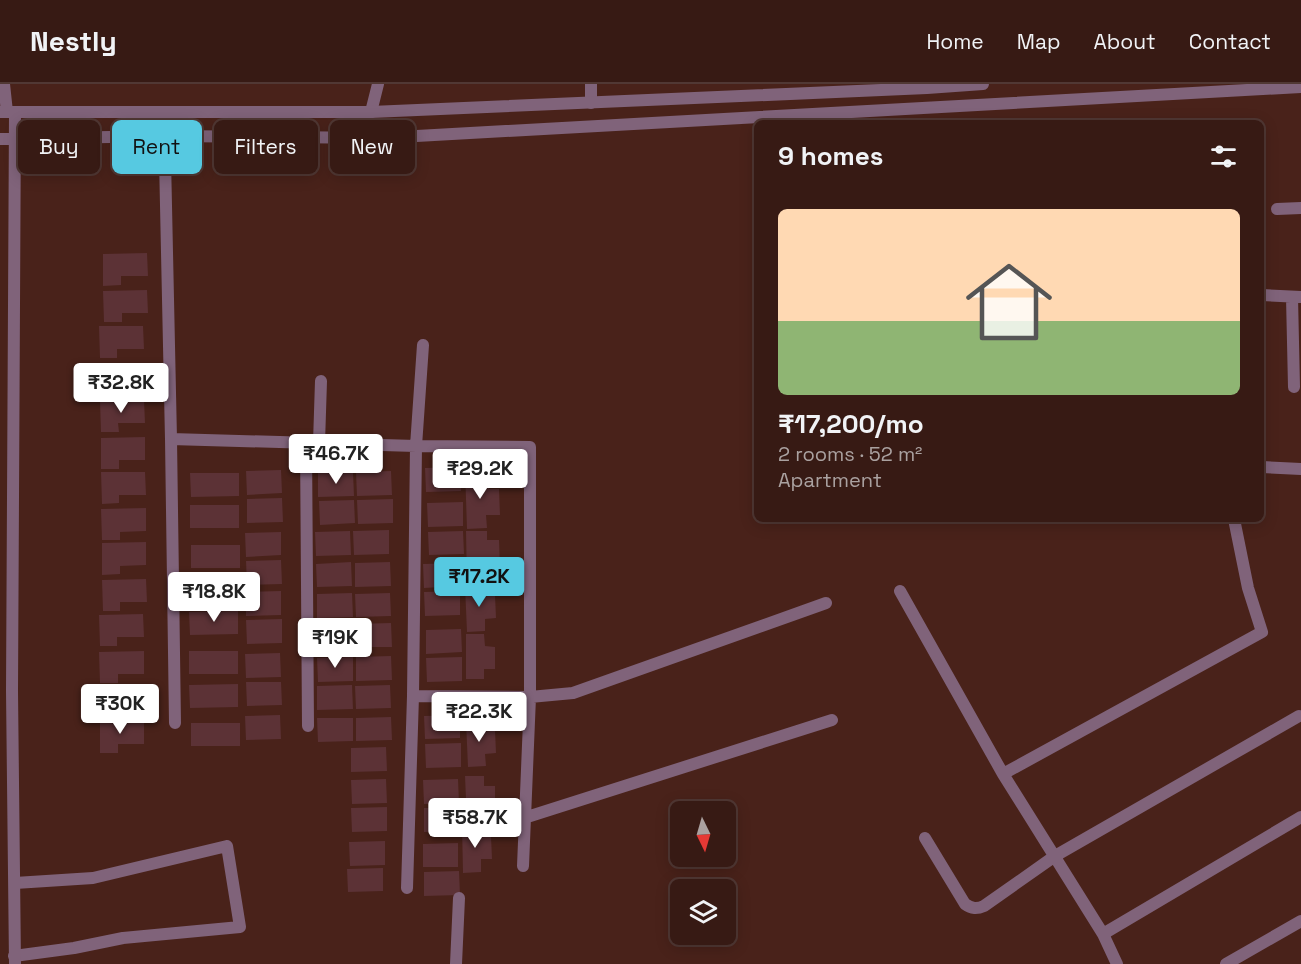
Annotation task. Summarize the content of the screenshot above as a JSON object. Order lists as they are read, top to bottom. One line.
{"north":"bottom","page":{"header":"Nestly","nav":["Home","Map","About","Contact"],"chip":["Buy","Rent","Filters","New"],"heading":"9 homes","list":[{"name":"₹17,200/mo","note":"2 rooms · 52 m² · Apartment"}],"price":["₹32.8K","₹46.7K","₹29.2K","₹17.2K","₹18.8K","₹19K","₹30K","₹22.3K","₹58.7K"]}}
